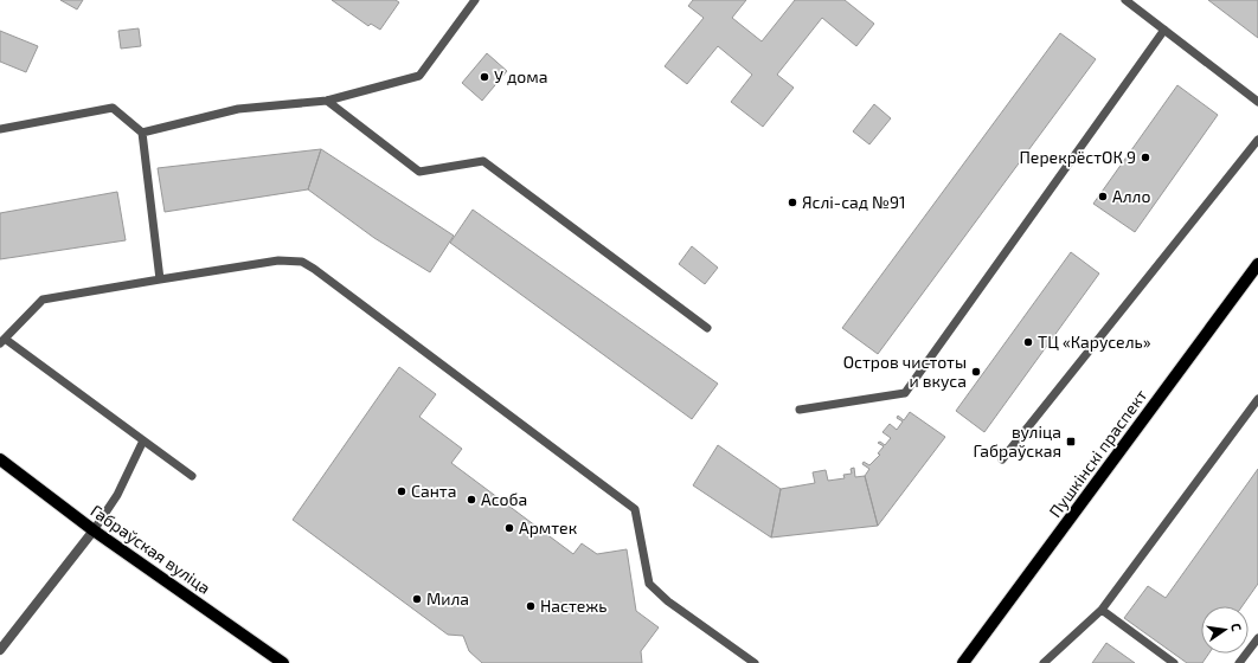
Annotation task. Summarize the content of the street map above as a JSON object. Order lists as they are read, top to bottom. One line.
{"streets":{"main road":["Пушкінскі праспект","Габраўская вуліца"]},"places":{"other":["У дома","ПерекрёстОК 9","Алло","Яслі-сад №91","ТЦ «Карусель»","Остров чистоты и вкуса","Санта","Асоба","Армтек","Мила","Настежь"],"transit":["вуліца Габраўская"]},"north":"right"}
